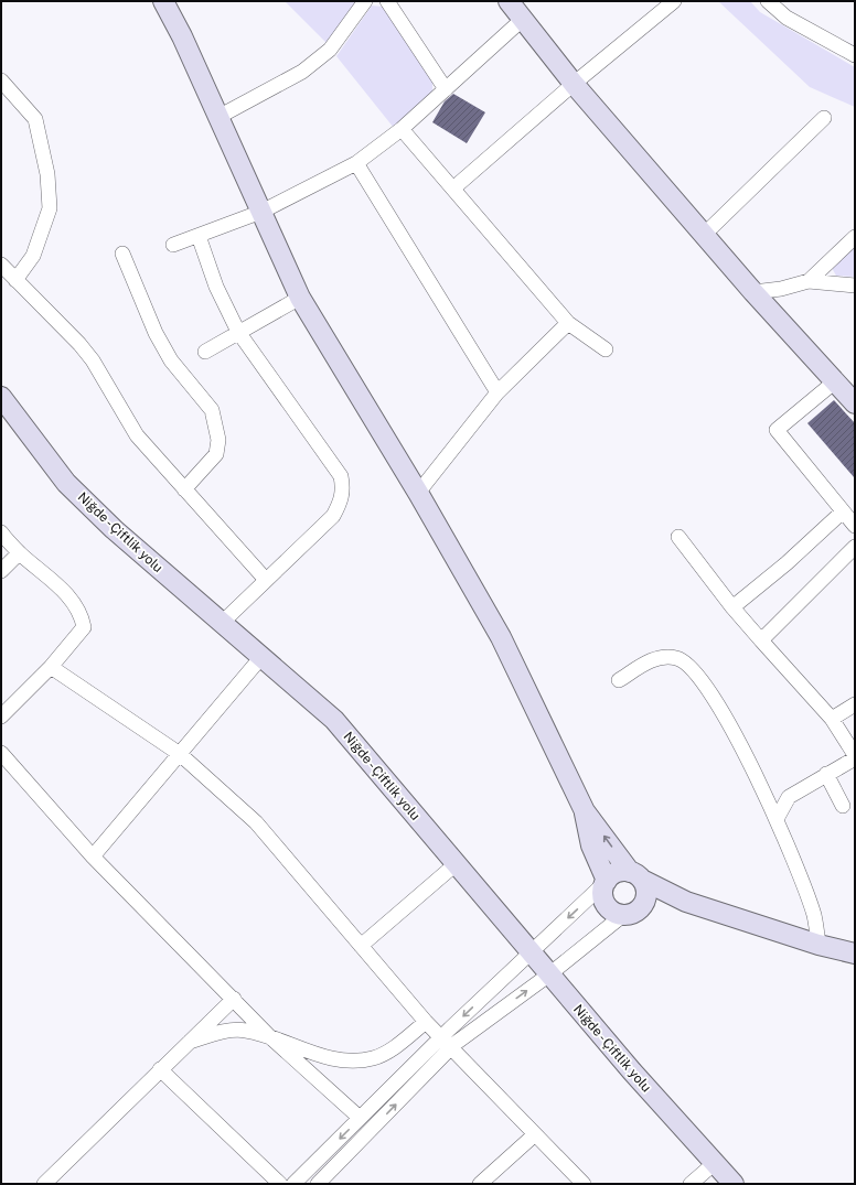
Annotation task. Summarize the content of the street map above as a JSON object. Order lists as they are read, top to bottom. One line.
{"streets":{"street":["Niğde - Çiftlik yolu"]}}
